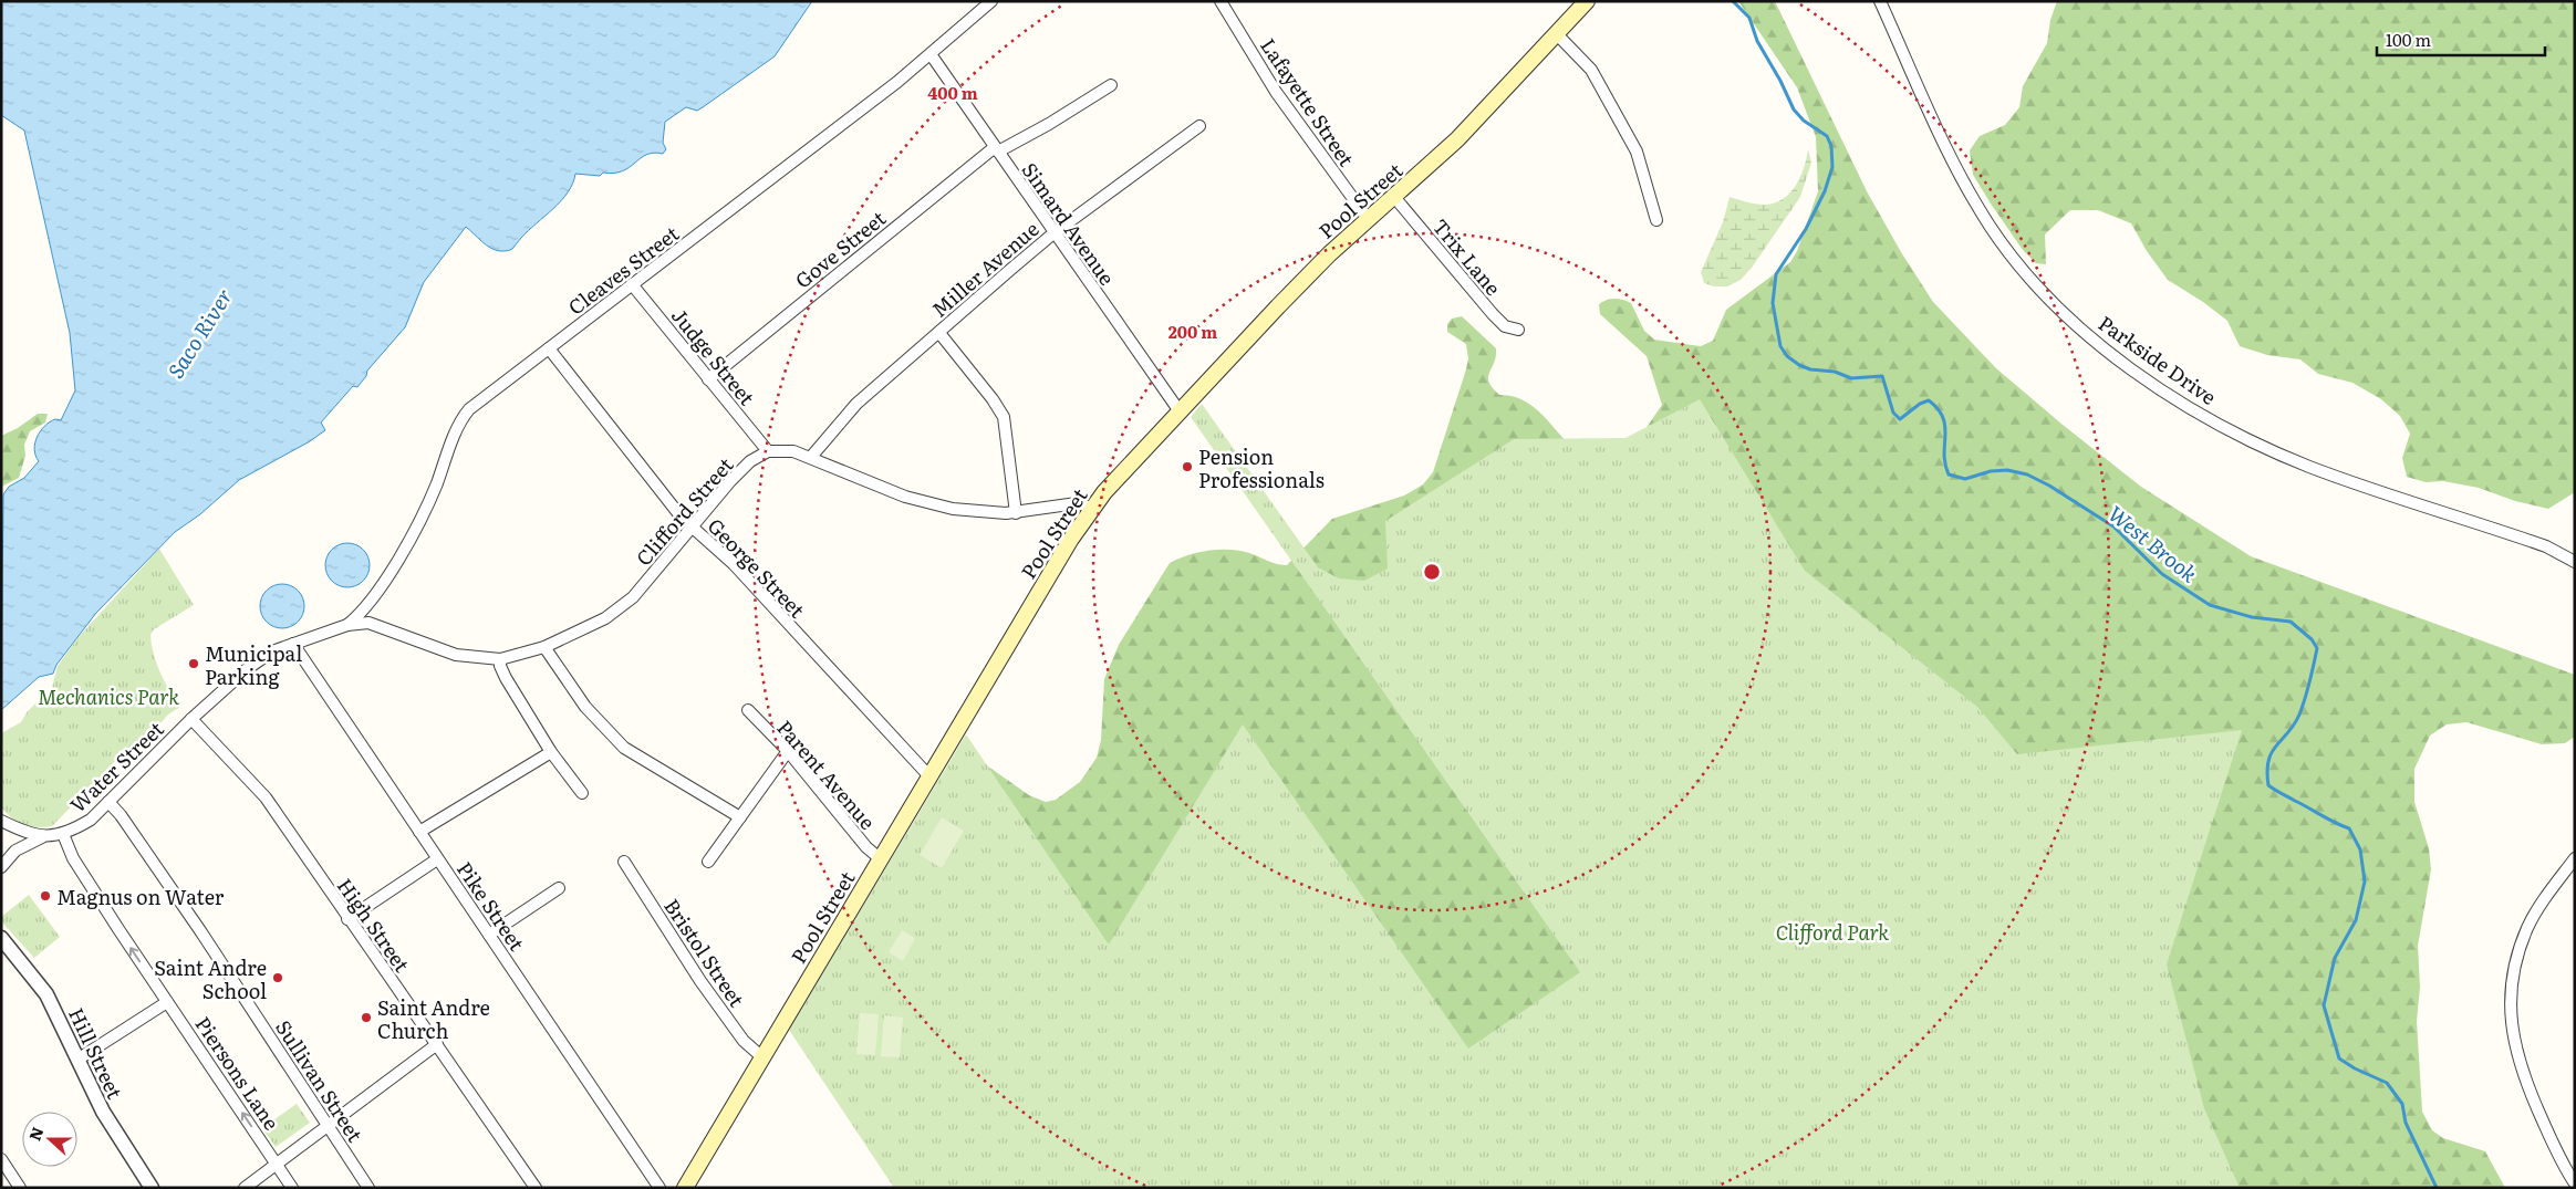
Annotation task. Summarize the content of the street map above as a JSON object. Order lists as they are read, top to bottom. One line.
{"streets":{"main road":["Pool Street"],"street":["Lafayette Street","Simard Avenue","Gove Street","Trix Lane","Miller Avenue","Cleaves Street","Judge Street","Parkside Drive","Clifford Street","George Street","Water Street","Parent Avenue","Pike Street","High Street","Bristol Street","Hill Street","Piersons Lane","Sullivan Street"]},"crossings":[["Lafayette Street","Pool Street"],["Pool Street","Simard Avenue"],["Pool Street","Trix Lane"],["Pool Street","George Street"],["Pool Street","Parent Avenue"],["Pool Street","Bristol Street"],["Simard Avenue","Gove Street"],["Simard Avenue","Miller Avenue"],["Simard Avenue","Cleaves Street"],["Gove Street","Judge Street"],["Cleaves Street","Judge Street"],["Cleaves Street","Clifford Street"],["Cleaves Street","George Street"],["Cleaves Street","Water Street"],["Judge Street","Clifford Street"],["Clifford Street","George Street"],["Clifford Street","Water Street"],["Water Street","Pike Street"],["Water Street","High Street"],["Water Street","Piersons Lane"],["Water Street","Sullivan Street"]],"one_way":["Piersons Lane"],"water":["Saco River","West Brook"],"parks":["Mechanics Park","Clifford Park"],"places":["Pension Professionals","Municipal Parking","Magnus on Water","Saint Andre School","Saint Andre Church"],"scale_bar":"100 m","north":"left","rings":["400 m","200 m"]}
